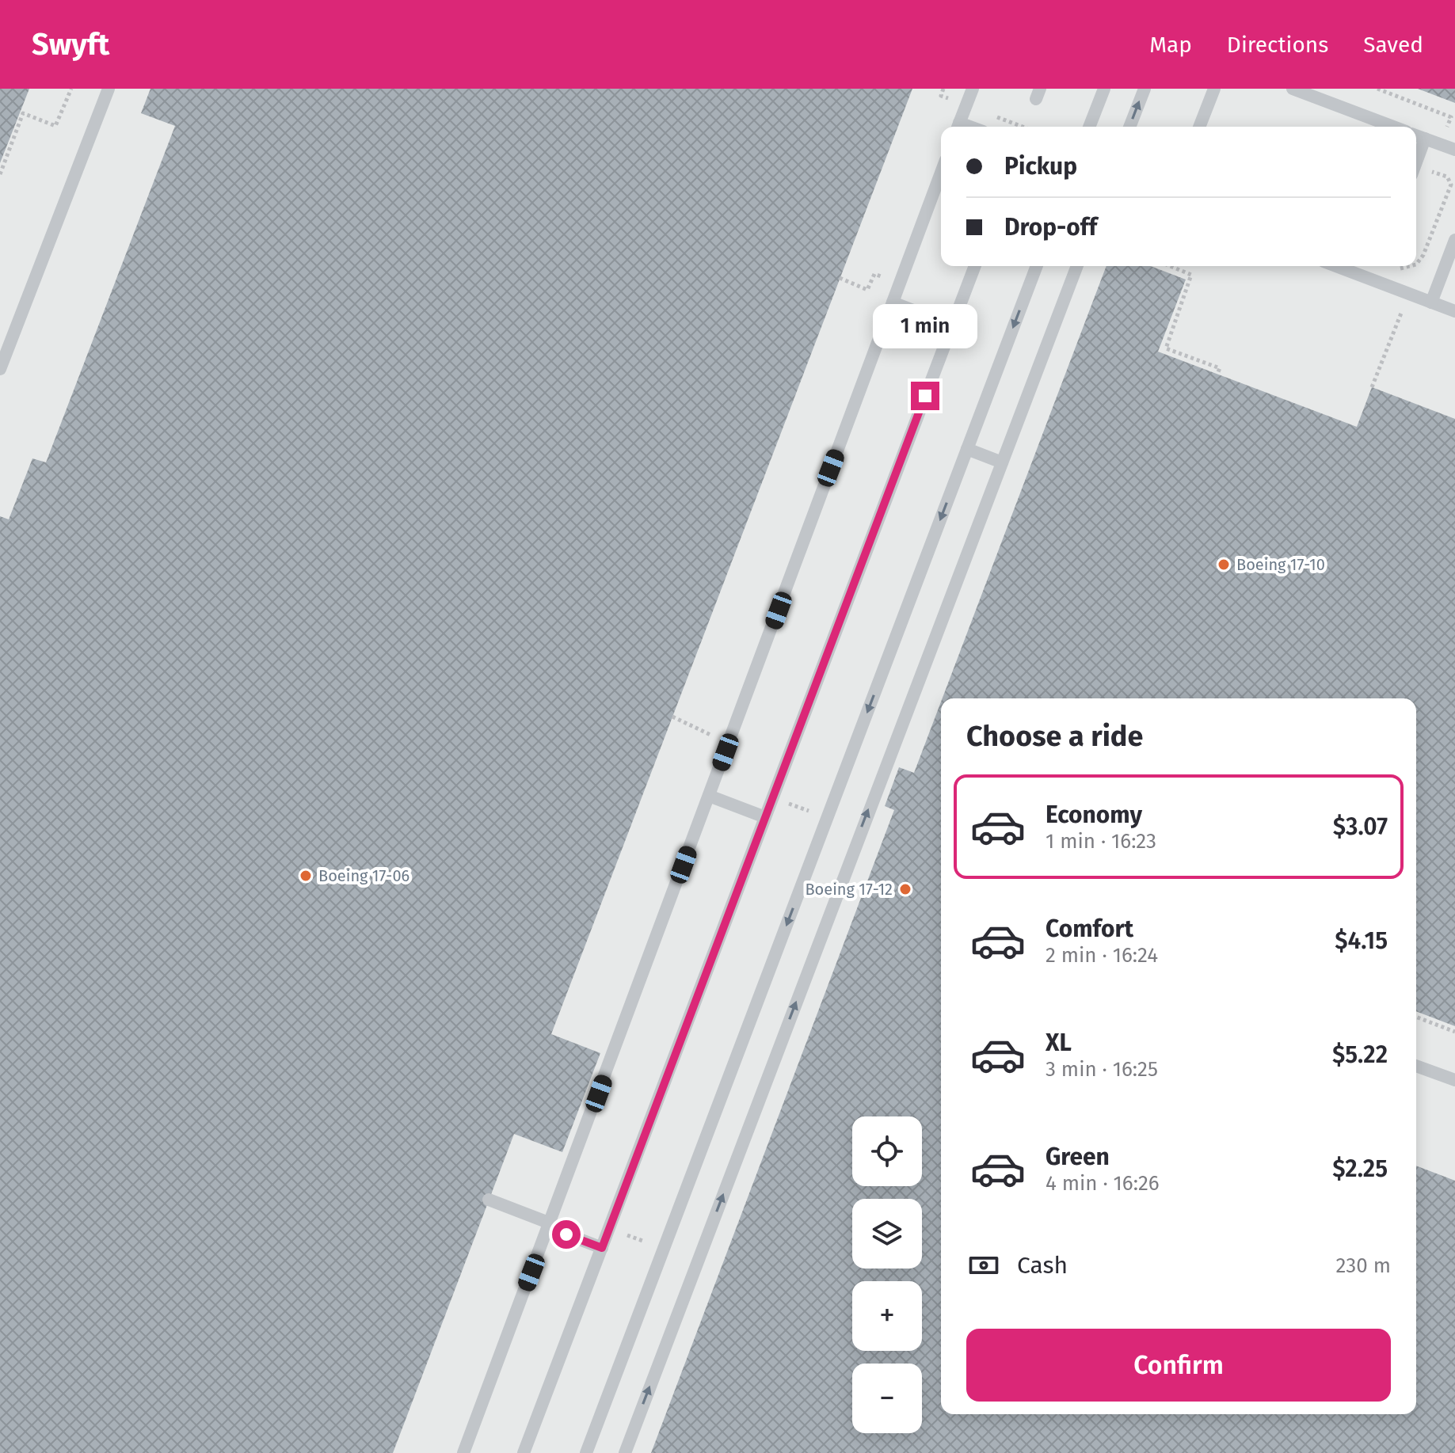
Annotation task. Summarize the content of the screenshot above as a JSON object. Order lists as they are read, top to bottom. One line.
{"places":["Boeing 17-10","Boeing 17-06","Boeing 17-12"],"page":{"header":"Swyft","nav":["Map","Directions","Saved"],"banner":["Pickup","Drop-off"],"bubble":"1 min","heading":"Choose a ride","list":[{"name":"Economy","note":"1 min · 16:23","value":"$3.07"},{"name":"Comfort","note":"2 min · 16:24","value":"$4.15"},{"name":"XL","note":"3 min · 16:25","value":"$5.22"},{"name":"Green","note":"4 min · 16:26","value":"$2.25"}],"map_buttons":["+","−"],"pay":["Cash","230 m"],"buttons":"Confirm"}}
